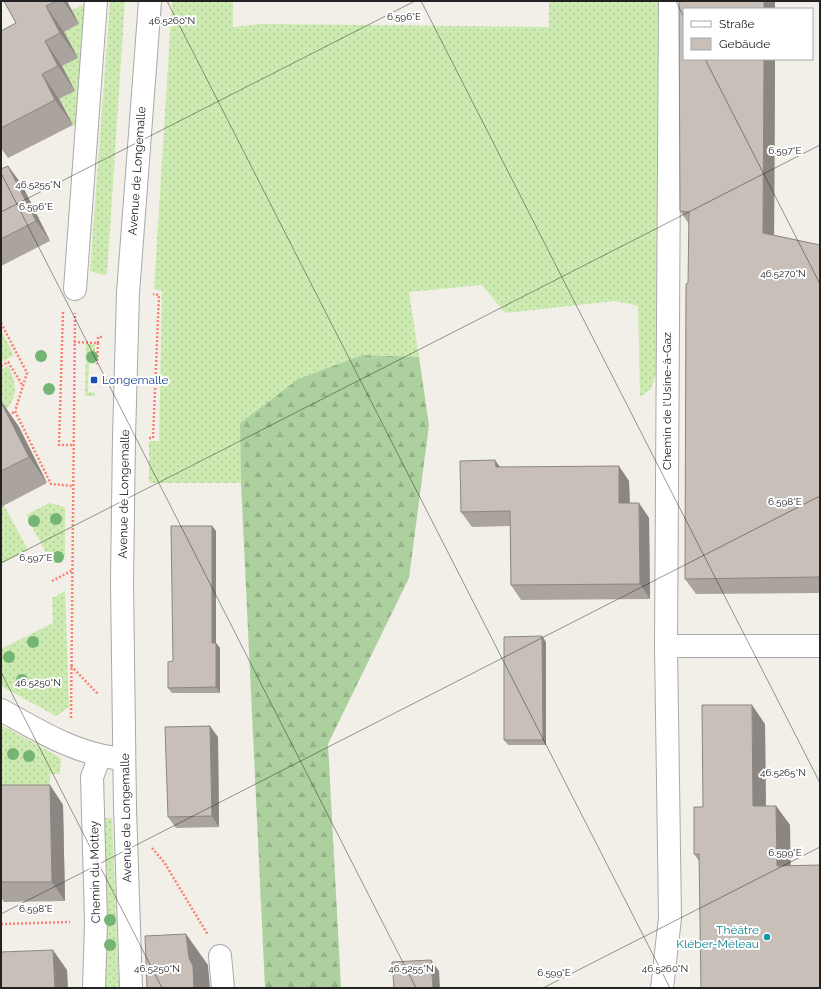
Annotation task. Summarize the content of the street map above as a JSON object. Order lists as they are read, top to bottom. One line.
{"streets":{"street":["Avenue de Longemalle","Chemin de l'Usine-à-Gaz","Chemin du Mottey"]},"places":{"transit":["Longemalle"],"other":["Théâtre Kléber-Méleau"]},"legend":["Straße","Gebäude"],"coordinates":["6.596°E","46.5260°N","6.597°E","46.5255°N","46.5270°N","6.598°E","46.5250°N","46.5265°N","6.599°E"]}
